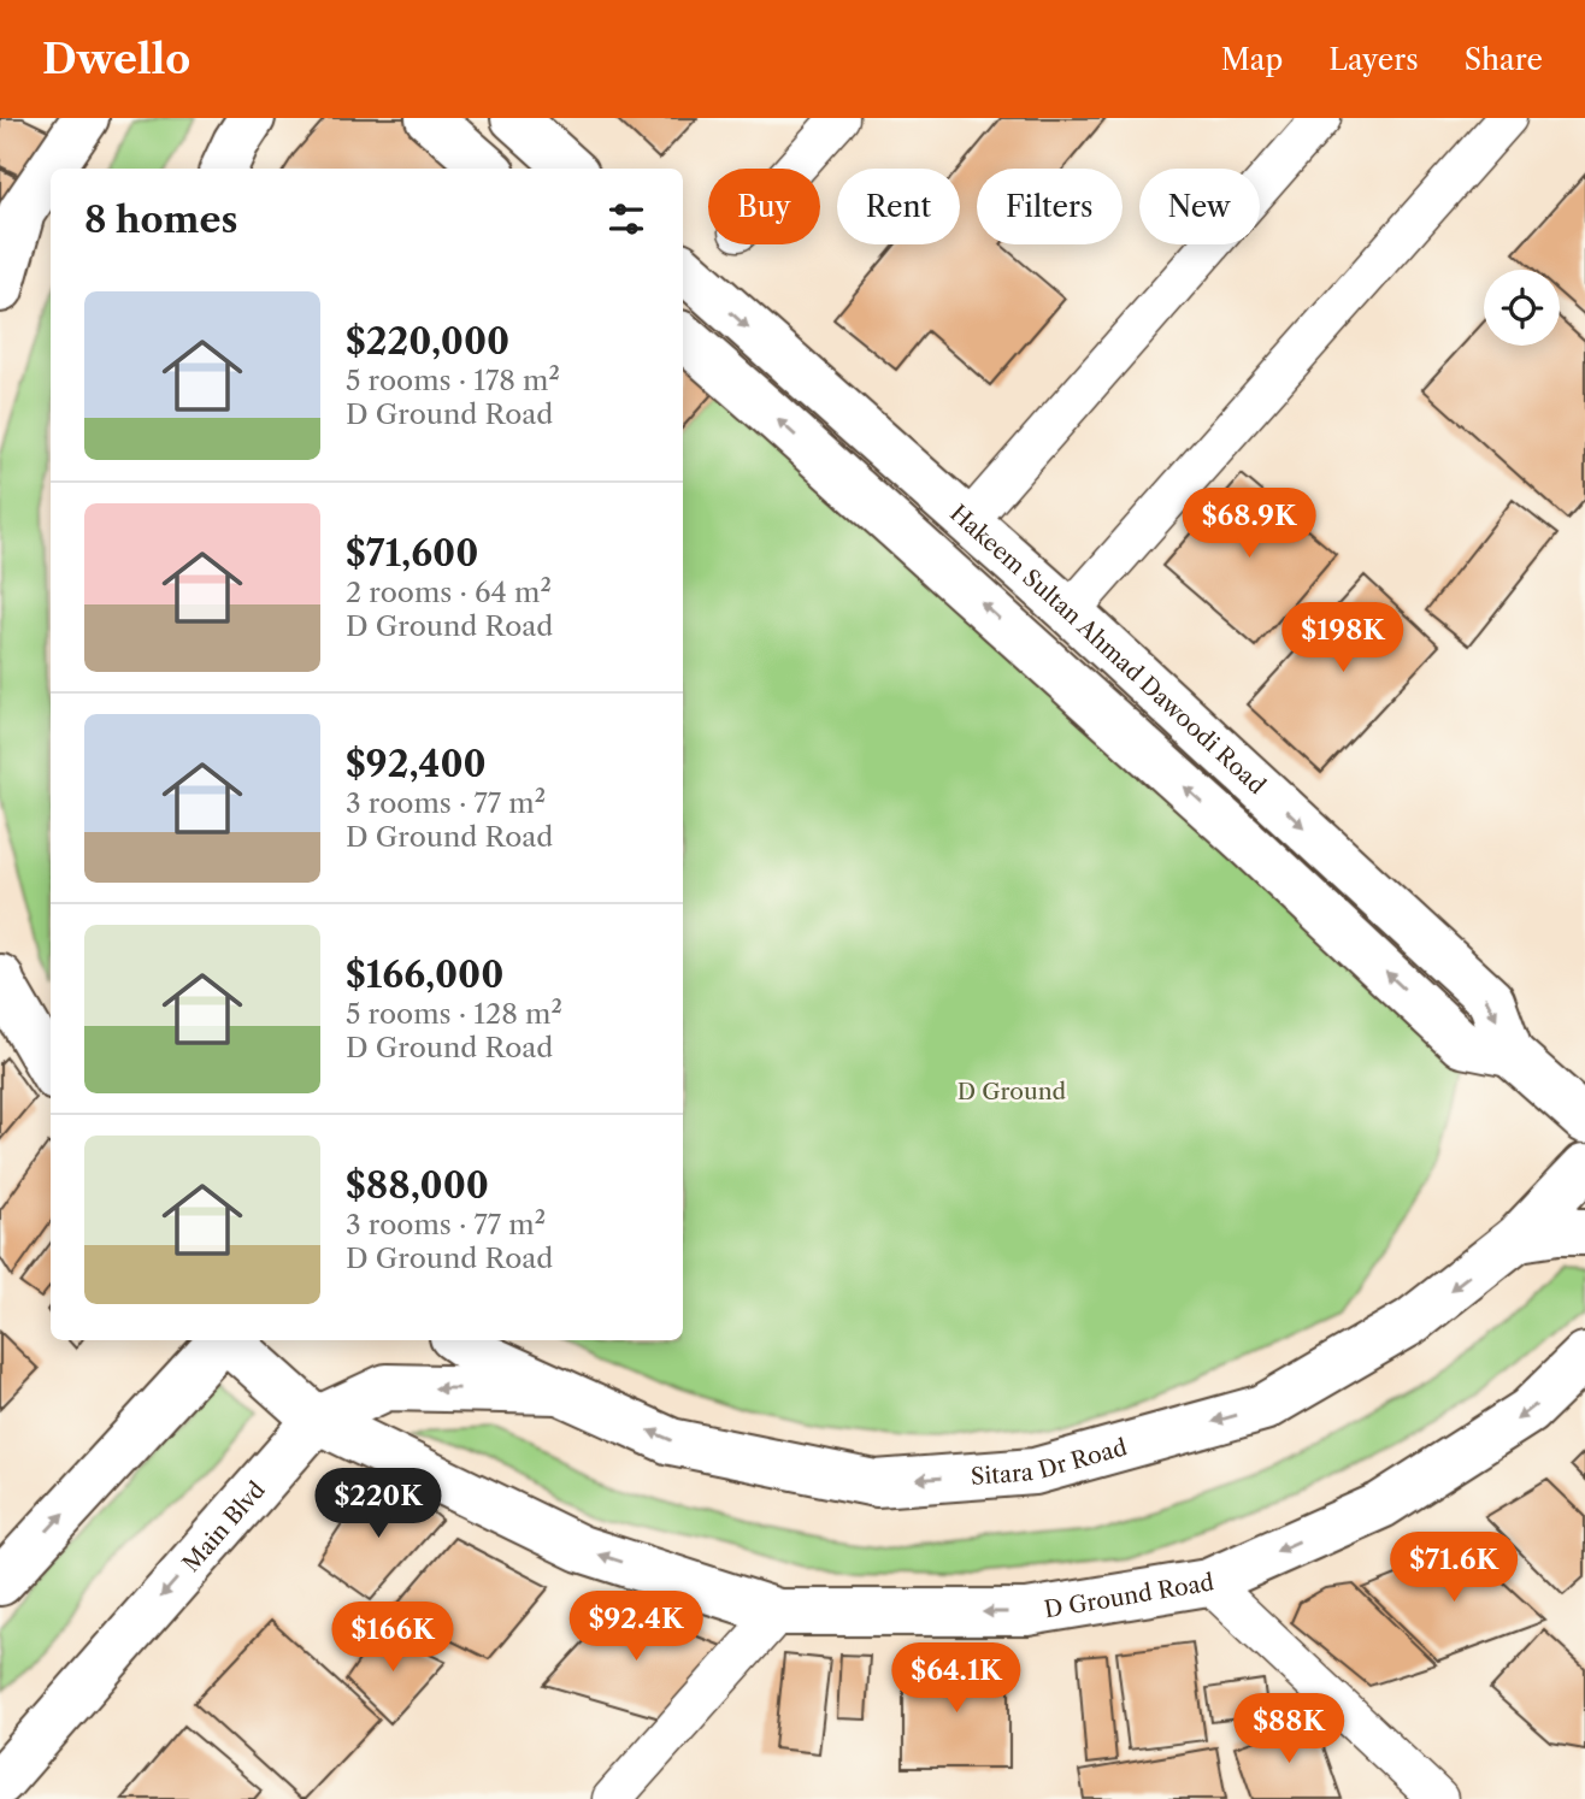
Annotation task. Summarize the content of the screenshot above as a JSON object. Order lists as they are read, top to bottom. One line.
{"streets":{"street":["Hakeem Sultan Ahmad Dawoodi Road","Sitara Dr Road","Main Blvd","D Ground Road"]},"crossings":[["Sitara Dr Road","Main Blvd"],["Main Blvd","D Ground Road"]],"one_way":["Sitara Dr Road","D Ground Road"],"parks":["D Ground"],"page":{"header":"Dwello","nav":["Map","Layers","Share"],"chip":["Buy","Rent","Filters","New"],"heading":"8 homes","list":[{"name":"$220,000","note":"5 rooms · 178 m² · D Ground Road"},{"name":"$71,600","note":"2 rooms · 64 m² · D Ground Road"},{"name":"$92,400","note":"3 rooms · 77 m² · D Ground Road"},{"name":"$166,000","note":"5 rooms · 128 m² · D Ground Road"},{"name":"$88,000","note":"3 rooms · 77 m² · D Ground Road"}],"price":["$68.9K","$198K","$220K","$71.6K","$92.4K","$166K","$64.1K","$88K"]}}
